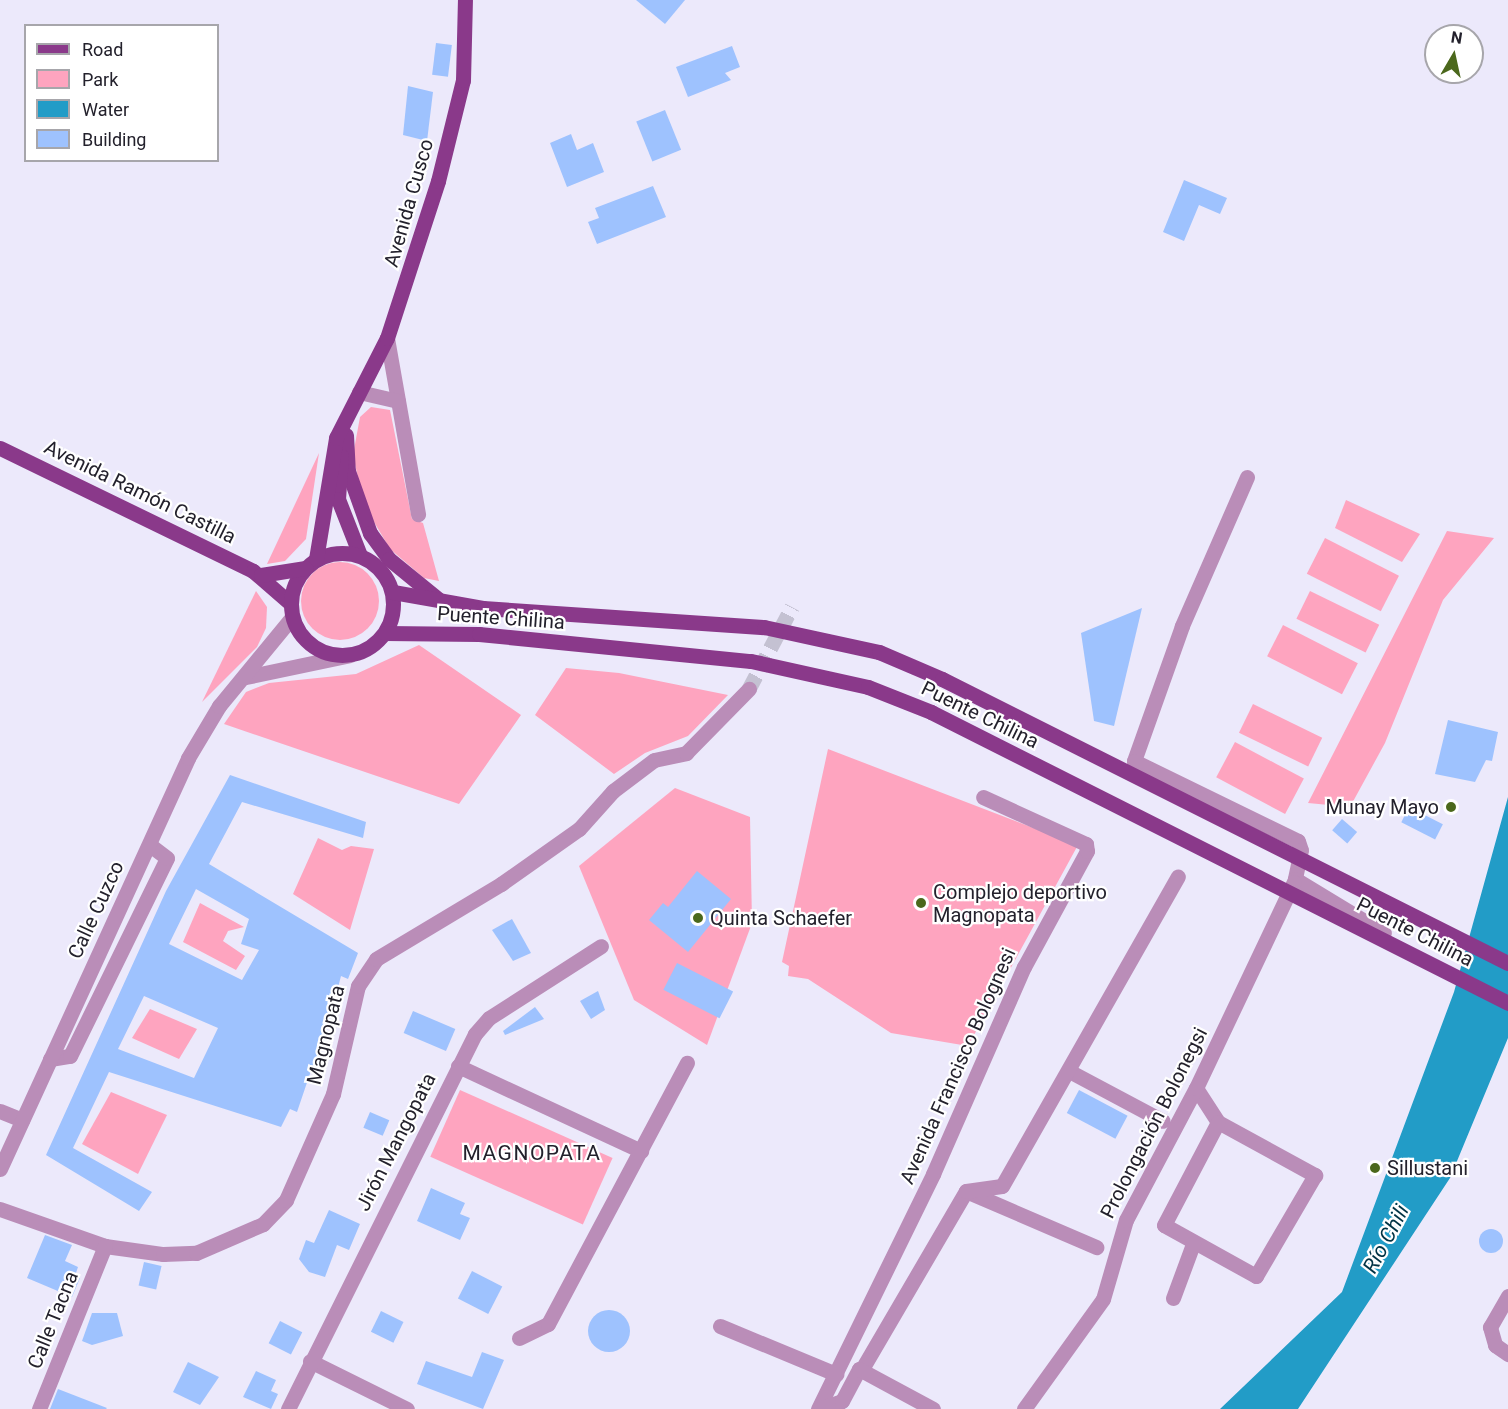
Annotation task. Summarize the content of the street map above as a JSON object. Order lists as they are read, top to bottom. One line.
{"streets":{"main road":["Avenida Cusco","Avenida Ramón Castilla","Puente Chilina"],"street":["Calle Cuzco","Magnopata","Avenida Francisco Bolognesi","Prolongación Bolonegsi","Jirón Mangopata","Calle Tacna"]},"crossings":[["Avenida Cusco","Avenida Ramón Castilla"],["Avenida Cusco","Puente Chilina"],["Avenida Cusco","Calle Cuzco"],["Avenida Ramón Castilla","Puente Chilina"],["Avenida Ramón Castilla","Calle Cuzco"],["Puente Chilina","Calle Cuzco"],["Magnopata","Calle Tacna"]],"districts":["MAGNOPATA"],"water":["Río Chili"],"places":["Munay Mayo","Complejo deportivo Magnopata","Quinta Schaefer","Sillustani"],"legend":["Road","Park","Water","Building"],"north":"top"}
